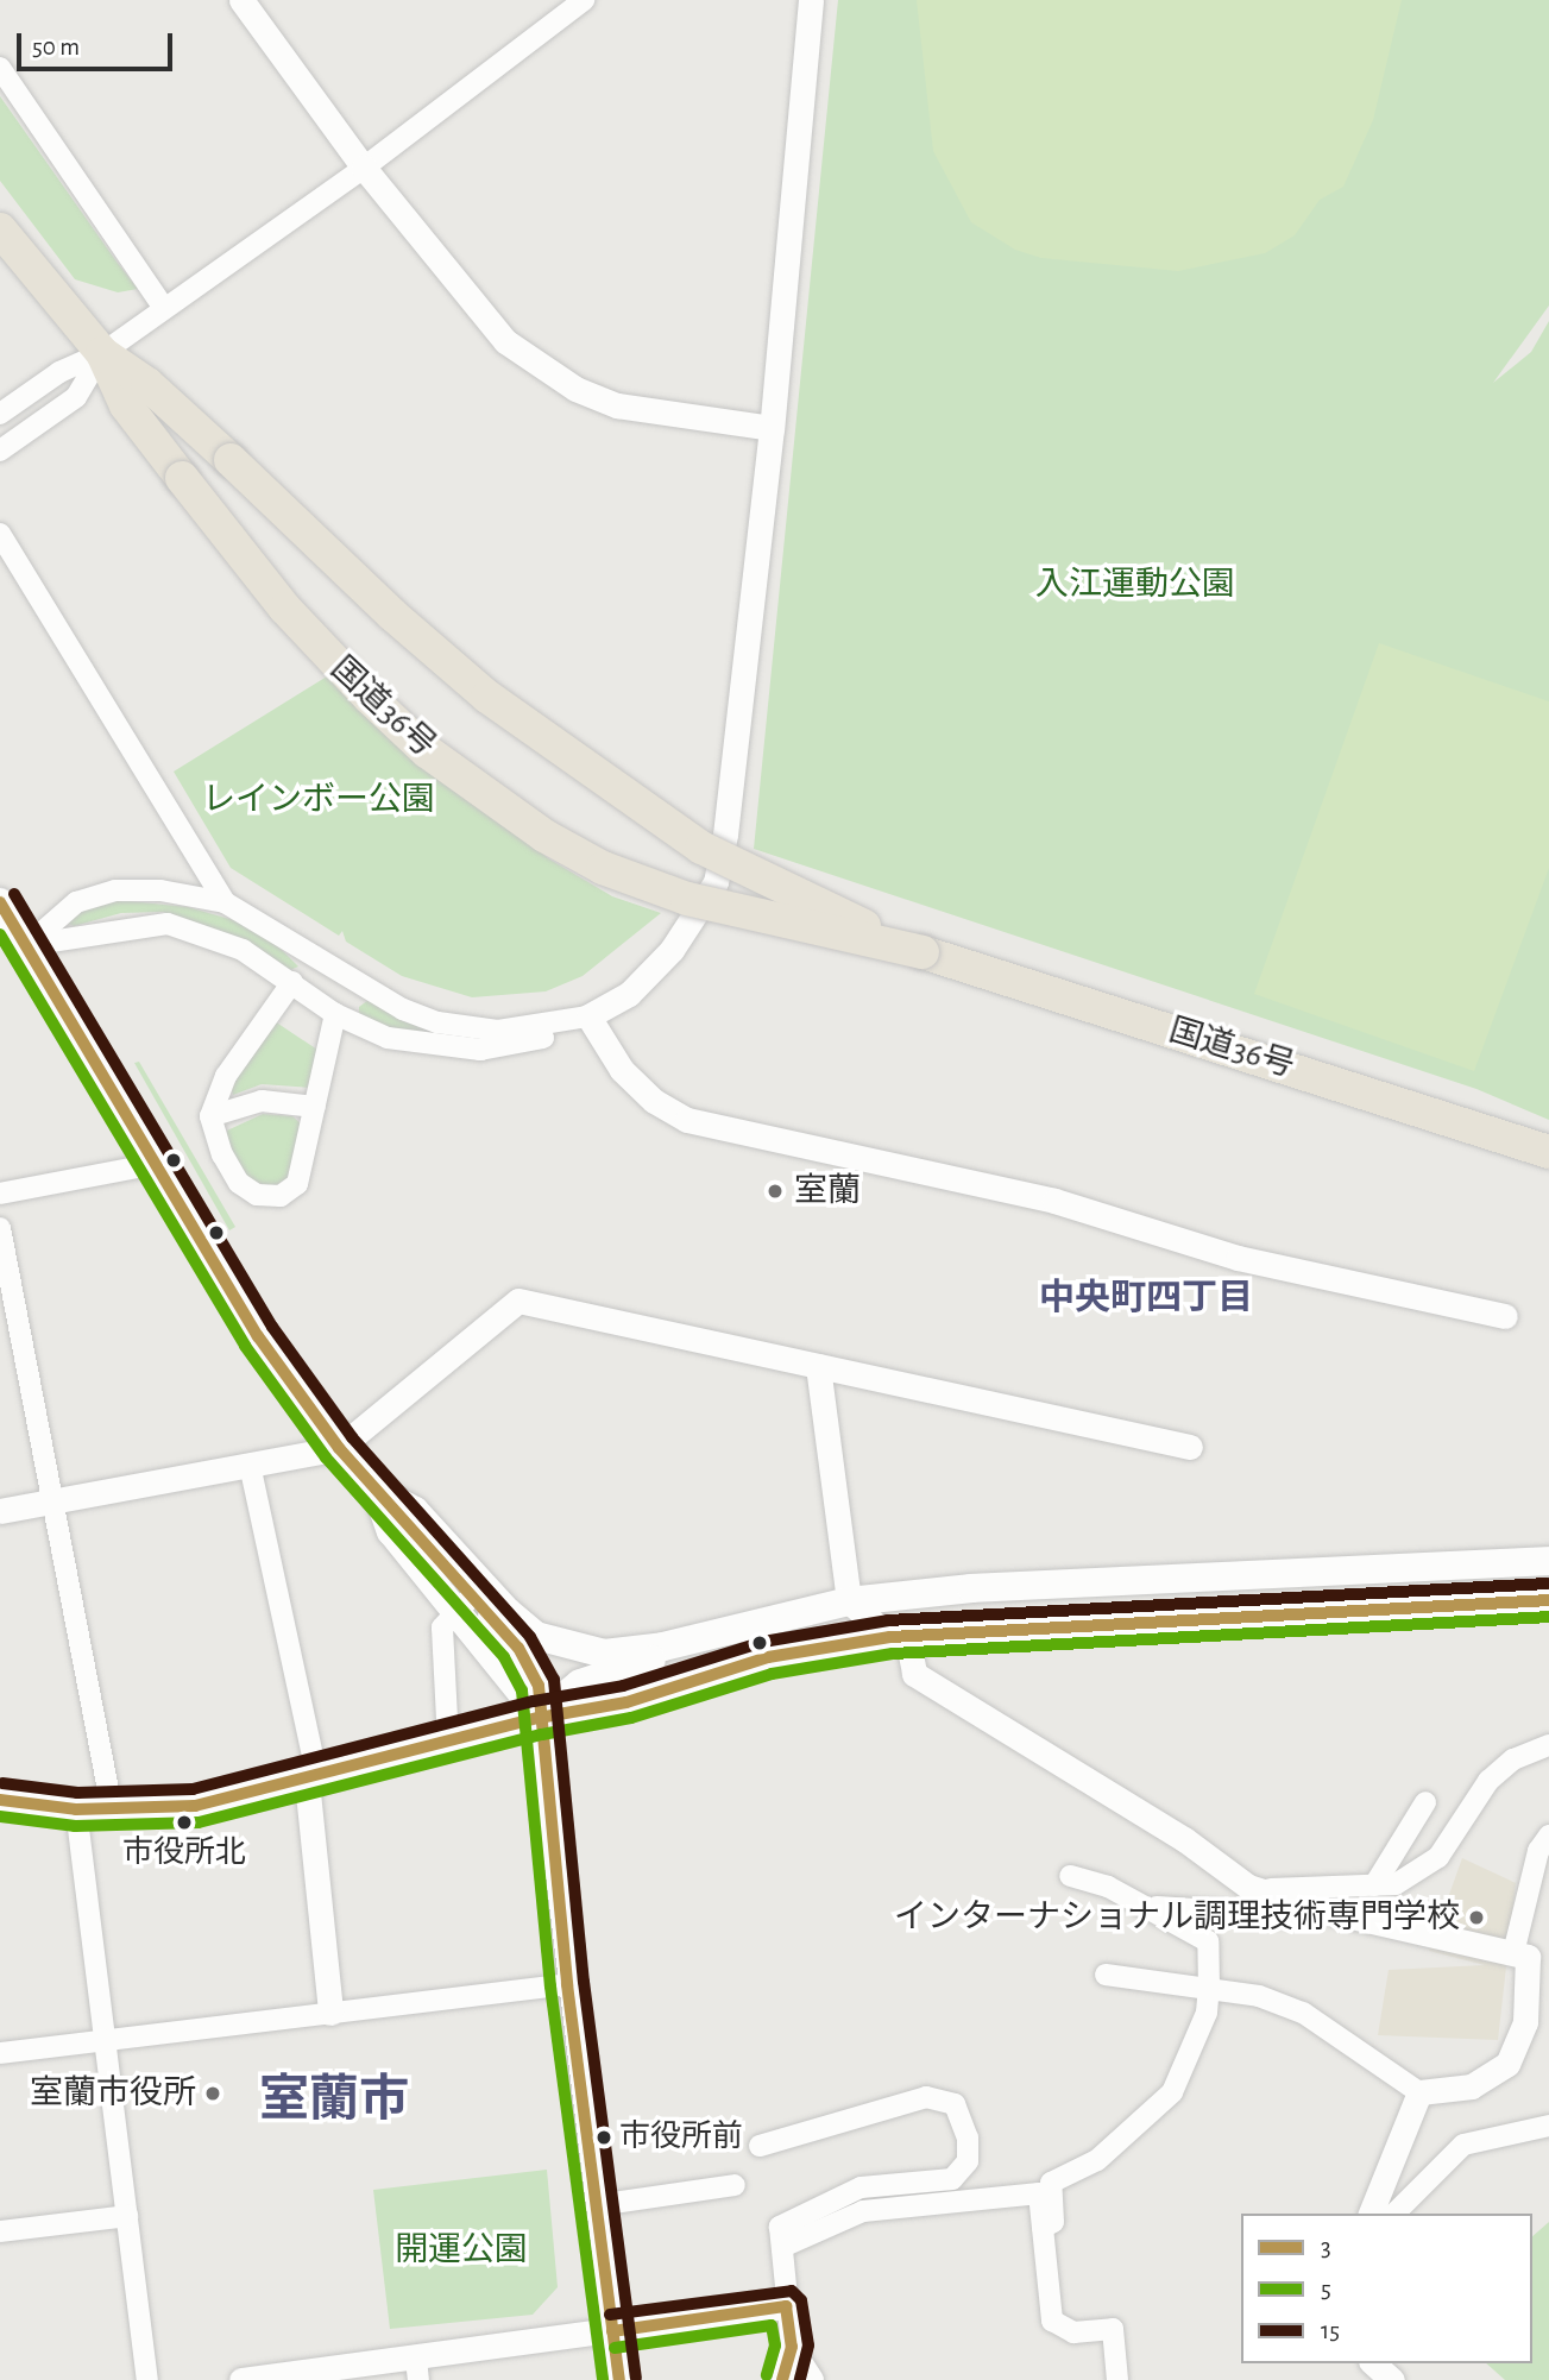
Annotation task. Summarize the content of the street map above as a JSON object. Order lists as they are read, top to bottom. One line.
{"streets":{"highway":["国道36号"]},"districts":["中央町四丁目","室蘭市"],"parks":["入江運動公園","レインボー公園","開運公園"],"places":["室蘭","市役所北","インターナショナル調理技術専門学校","室蘭市役所","市役所前"],"lines":["transit line 15","transit line 3","transit line 5"],"legend":["3","5","15"],"scale_bar":"50 m"}
